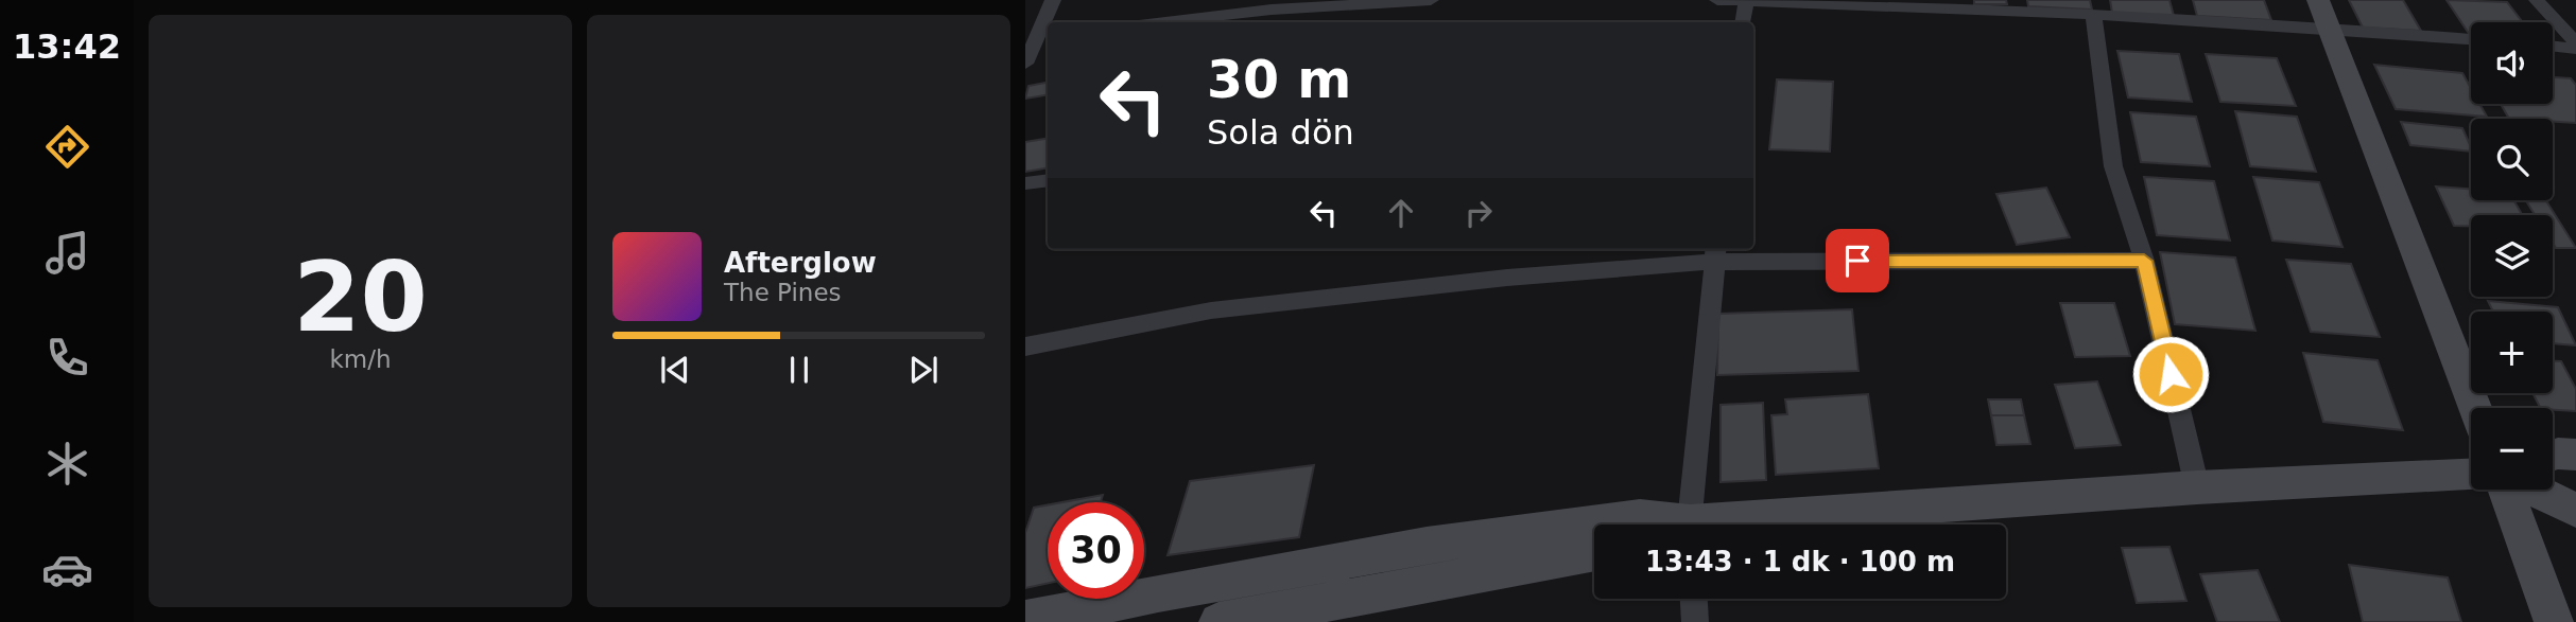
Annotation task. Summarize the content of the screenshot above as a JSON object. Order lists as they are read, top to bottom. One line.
{"page":{"tabs":"13:42","tile":["20","km/h"],"map_buttons":["+","−"],"turn":["30 m","Sola dön"],"song":["Afterglow","The Pines"],"limit":"30","trip":"13:43 · 1 dk · 100 m"}}
